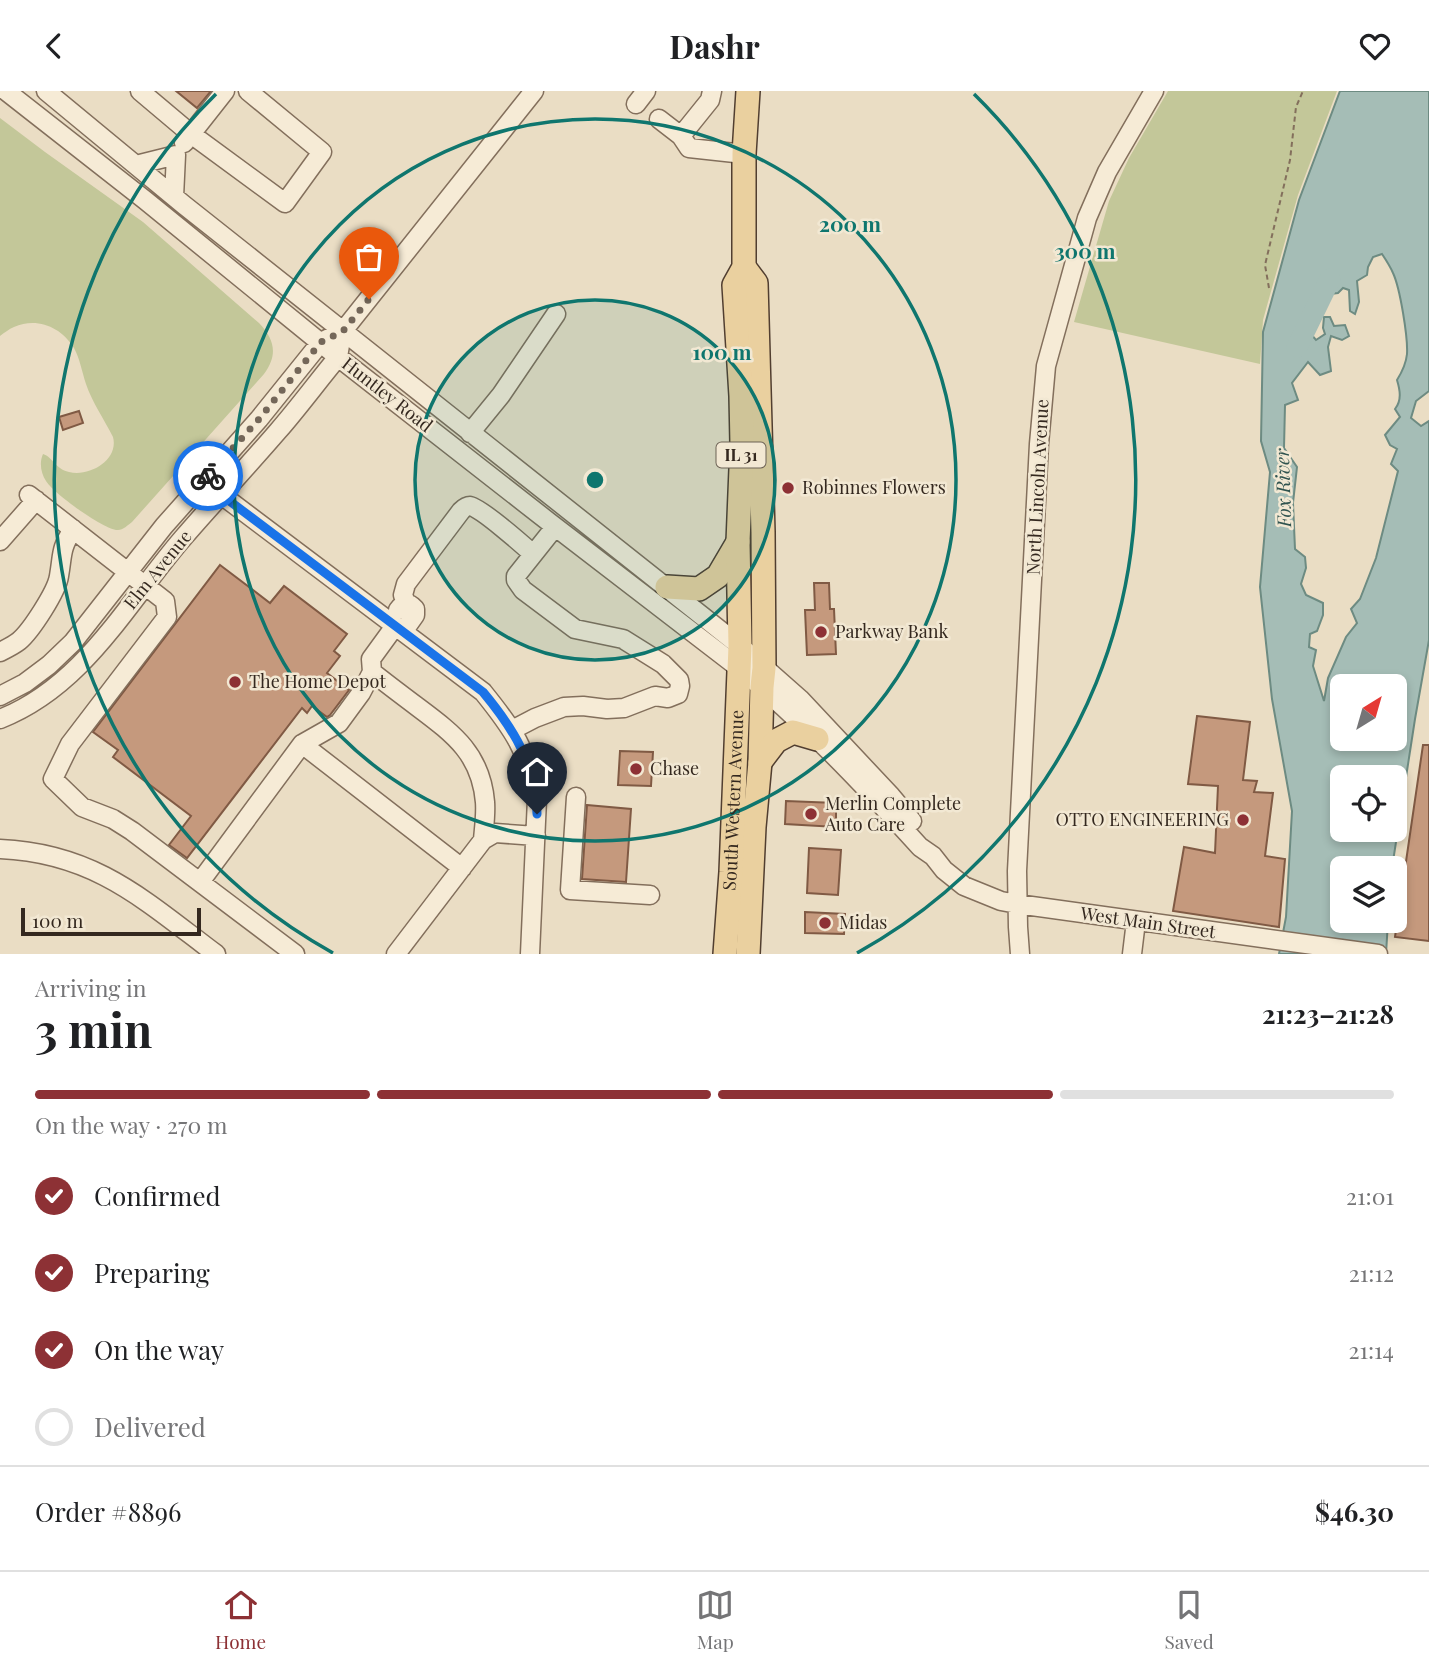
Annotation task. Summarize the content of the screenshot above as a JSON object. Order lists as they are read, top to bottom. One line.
{"streets":{"main road":["IL 31","South Western Avenue"],"street":["Huntley Road","North Lincoln Avenue","Elm Avenue","West Main Street"]},"crossings":[["Huntley Road","IL 31"],["Huntley Road","Elm Avenue"],["Huntley Road","South Western Avenue"],["Huntley Road","West Main Street"],["IL 31","South Western Avenue"],["IL 31","West Main Street"],["North Lincoln Avenue","West Main Street"],["South Western Avenue","West Main Street"]],"water":["Fox River"],"places":["Robinnes Flowers","Parkway Bank","The Home Depot","Chase","Merlin Complete Auto Care","OTTO ENGINEERING","Midas"],"scale_bar":"100 m","north":"top right","page":{"header":"Dashr","scale":"100 m","heading":["3 min","Arriving in","21:23–21:28"],"panel":["Order #8896","$46.30"],"bar":"On the way · 270 m","list":[["Confirmed","21:01"],["Preparing","21:12"],["On the way","21:14"],"Delivered"],"tabs":["Home","Map","Saved"]},"rings":["200 m","300 m","100 m"]}
